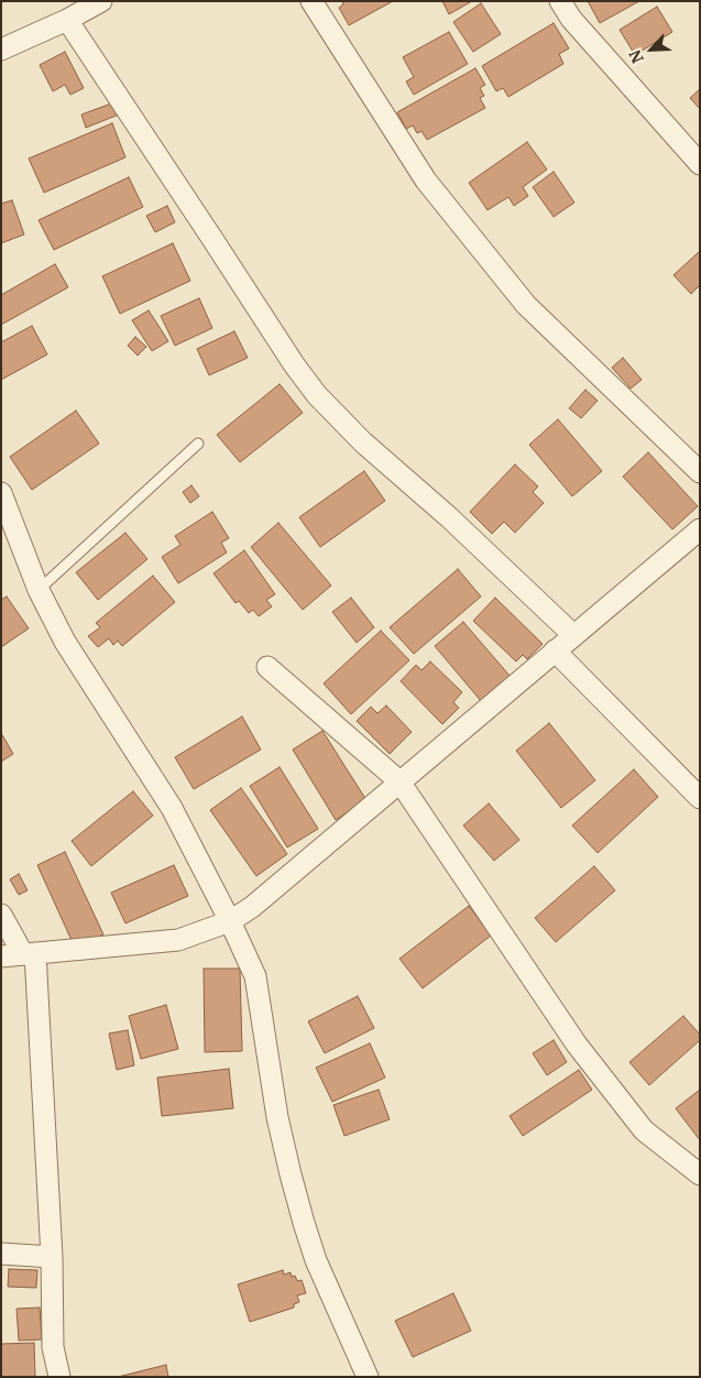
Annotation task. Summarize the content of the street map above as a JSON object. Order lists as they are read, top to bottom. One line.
{"north":"bottom left"}
